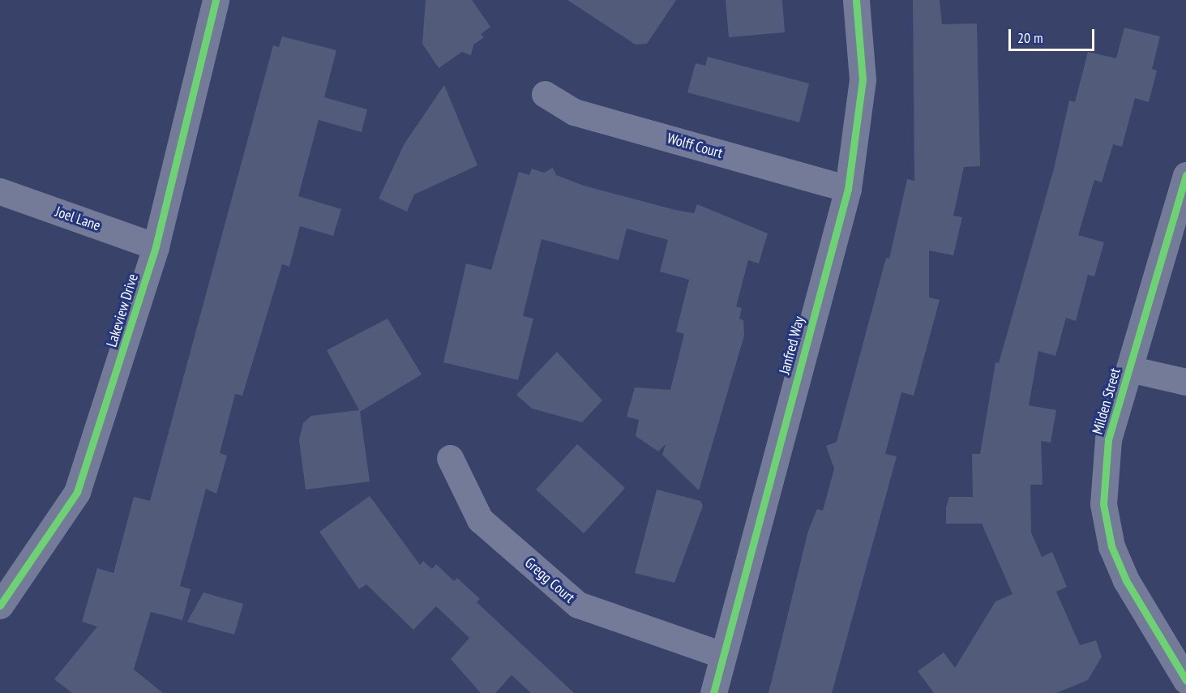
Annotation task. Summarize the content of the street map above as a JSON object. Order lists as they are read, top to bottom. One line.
{"streets":{"street":["Wolff Court","Joel Lane","Lakeview Drive","Janfred Way","Milden Street","Gregg Court"]},"crossings":[["Wolff Court","Janfred Way"],["Joel Lane","Lakeview Drive"],["Janfred Way","Gregg Court"]],"scale_bar":"20 m"}
